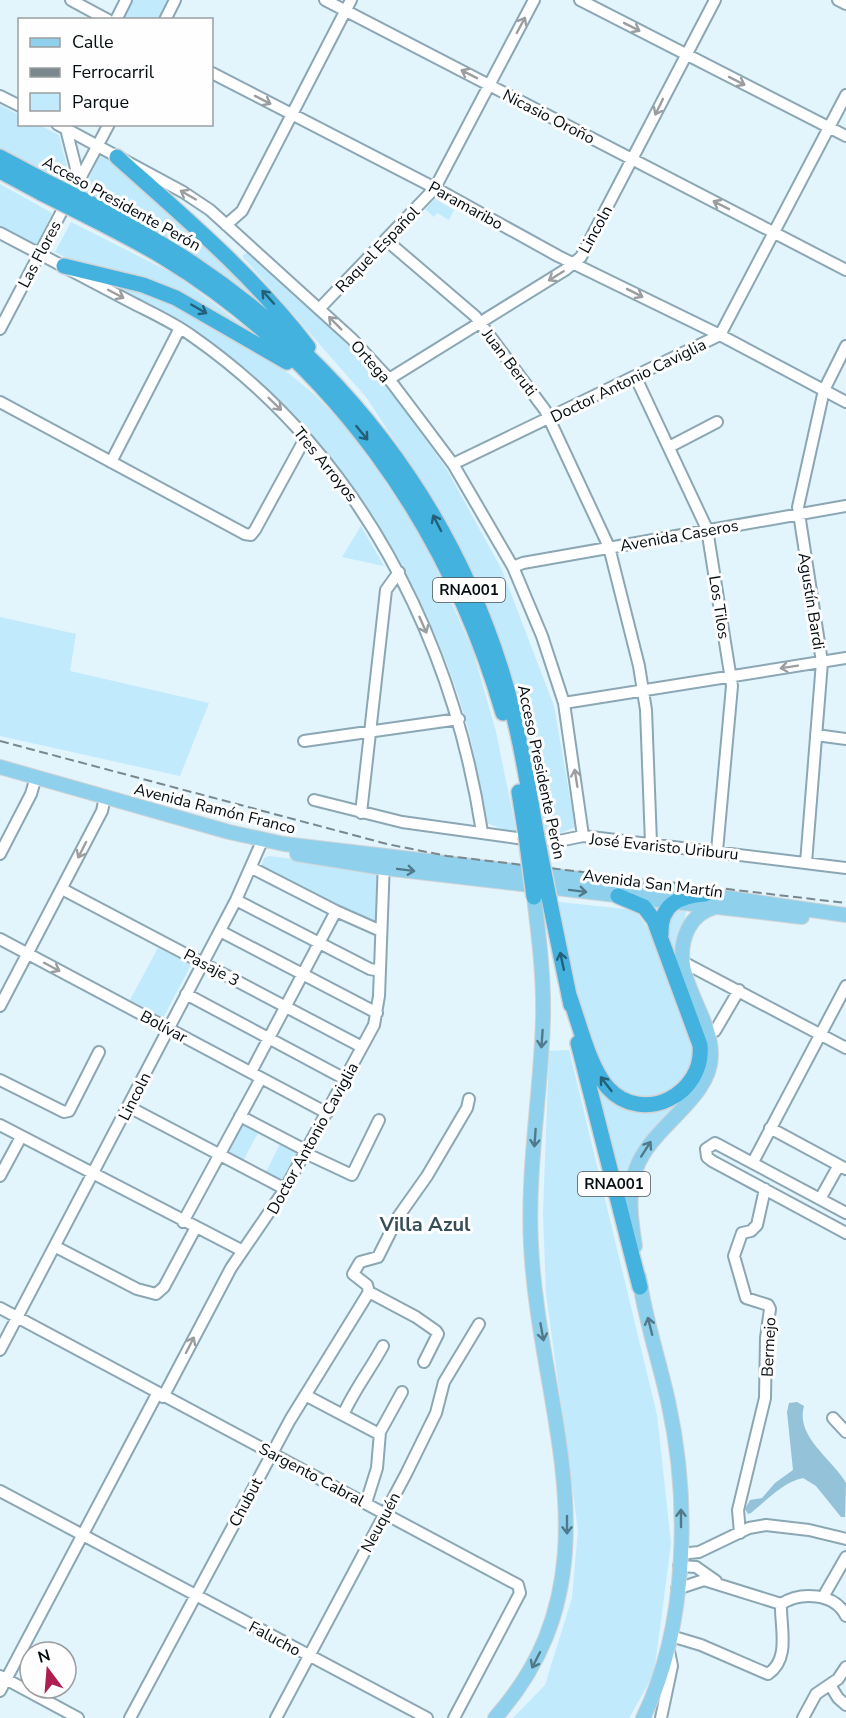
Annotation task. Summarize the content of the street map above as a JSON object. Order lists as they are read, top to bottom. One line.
{"streets":{"highway":["Acceso Presidente Perón","RNA001"],"main road":["Avenida Ramón Franco","Avenida San Martín"],"street":["Nicasio Oroño","Paramaribo","Lincoln","Raquel Español","Las Flores","Ortega","Juan Beruti","Doctor Antonio Caviglia","Tres Arroyos","Avenida Caseros","Agustín Bardi","Los Tilos","José Evaristo Uriburu","Pasaje 3","Bolívar","Bermejo","Sargento Cabral","Chubut","Neuquén","Falucho"]},"crossings":[["Nicasio Oroño","Lincoln"],["Nicasio Oroño","Raquel Español"],["Nicasio Oroño","Doctor Antonio Caviglia"],["Paramaribo","Lincoln"],["Paramaribo","Raquel Español"],["Paramaribo","Doctor Antonio Caviglia"],["Paramaribo","Agustín Bardi"],["Lincoln","Ortega"],["Lincoln","Juan Beruti"],["Lincoln","Avenida Ramón Franco"],["Lincoln","Pasaje 3"],["Lincoln","Bolívar"],["Lincoln","Sargento Cabral"],["Raquel Español","Ortega"],["Raquel Español","Juan Beruti"],["Las Flores","Tres Arroyos"],["Ortega","Doctor Antonio Caviglia"],["Ortega","Avenida Caseros"],["Ortega","José Evaristo Uriburu"],["Juan Beruti","Doctor Antonio Caviglia"],["Juan Beruti","Avenida Caseros"],["Juan Beruti","José Evaristo Uriburu"],["Doctor Antonio Caviglia","Los Tilos"],["Doctor Antonio Caviglia","Avenida Ramón Franco"],["Doctor Antonio Caviglia","Pasaje 3"],["Doctor Antonio Caviglia","Bolívar"],["Doctor Antonio Caviglia","Sargento Cabral"],["Doctor Antonio Caviglia","Falucho"],["Tres Arroyos","José Evaristo Uriburu"],["Avenida Caseros","Agustín Bardi"],["Avenida Caseros","Los Tilos"],["Agustín Bardi","José Evaristo Uriburu"],["Los Tilos","José Evaristo Uriburu"],["Avenida Ramón Franco","Avenida San Martín"],["Sargento Cabral","Chubut"],["Sargento Cabral","Neuquén"],["Chubut","Falucho"],["Neuquén","Falucho"]],"one_way":["Nicasio Oroño","Ortega","Tres Arroyos","Bolívar"],"districts":["Villa Azul"],"legend":["Calle","Ferrocarril","Parque"],"north":"top"}
